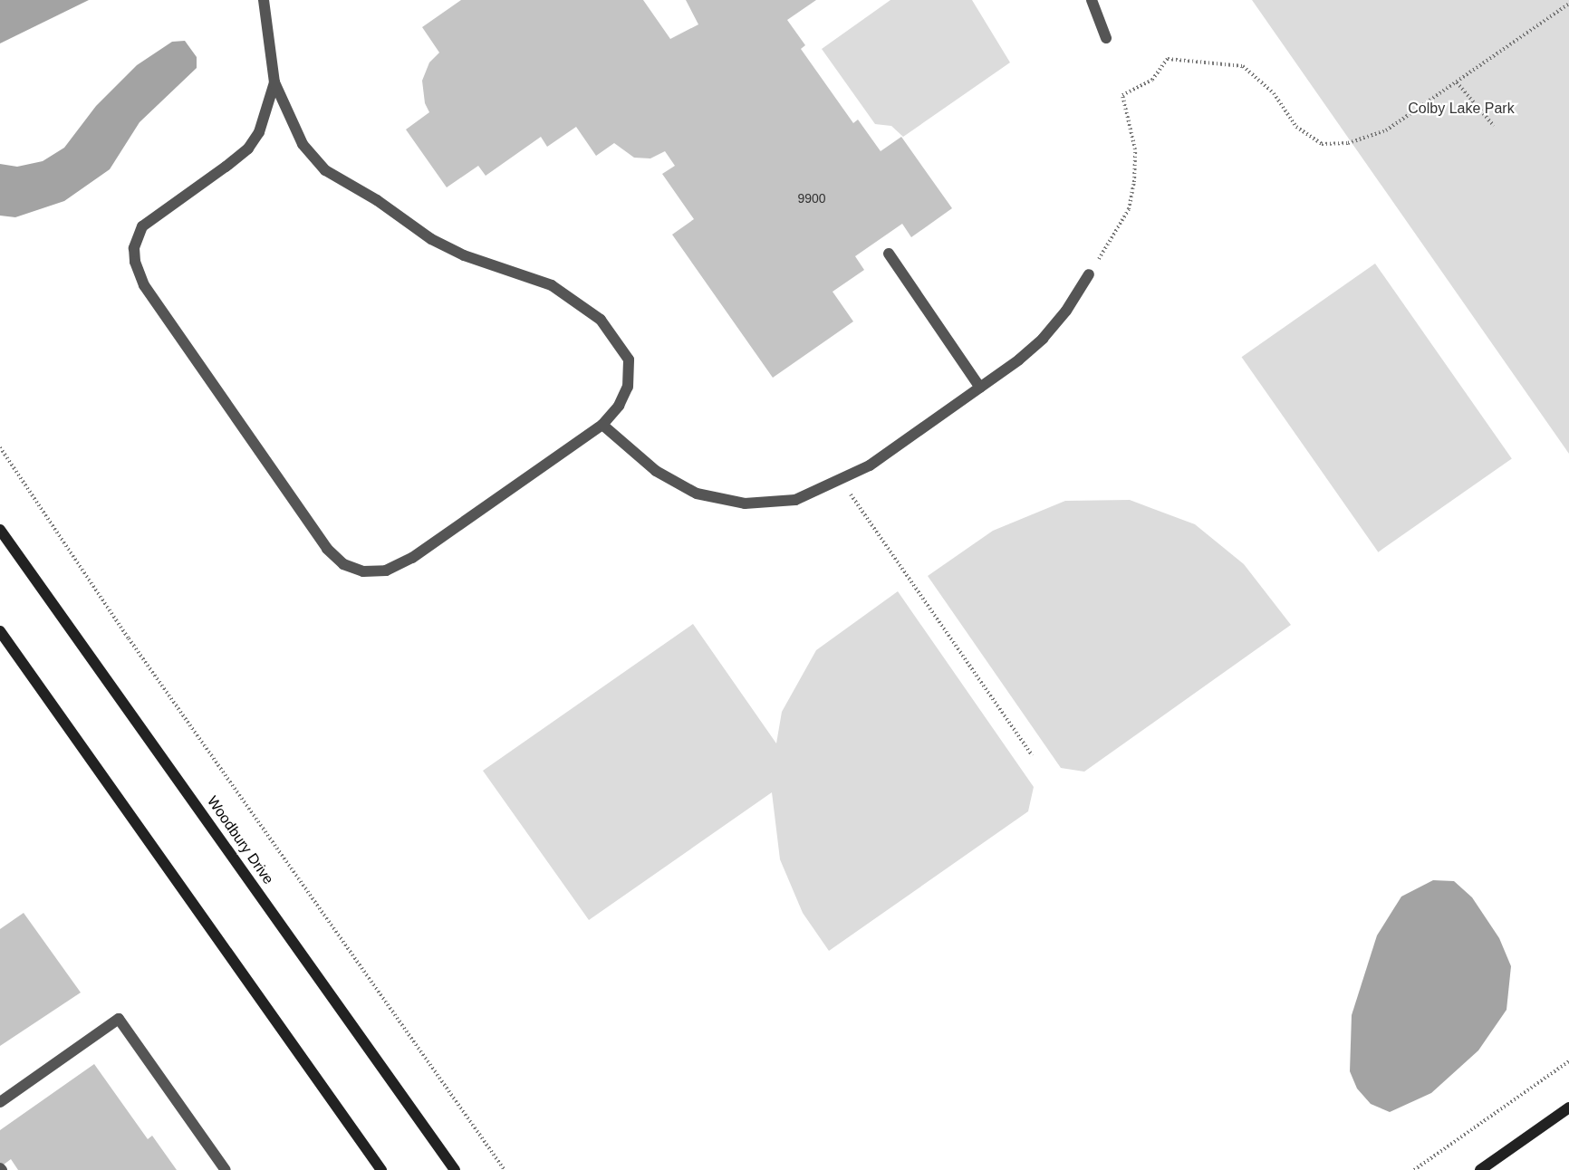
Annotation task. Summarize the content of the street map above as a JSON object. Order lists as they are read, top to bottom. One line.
{"streets":{"main road":["Woodbury Drive"]},"parks":["Colby Lake Park"],"house_numbers":["9900"]}
